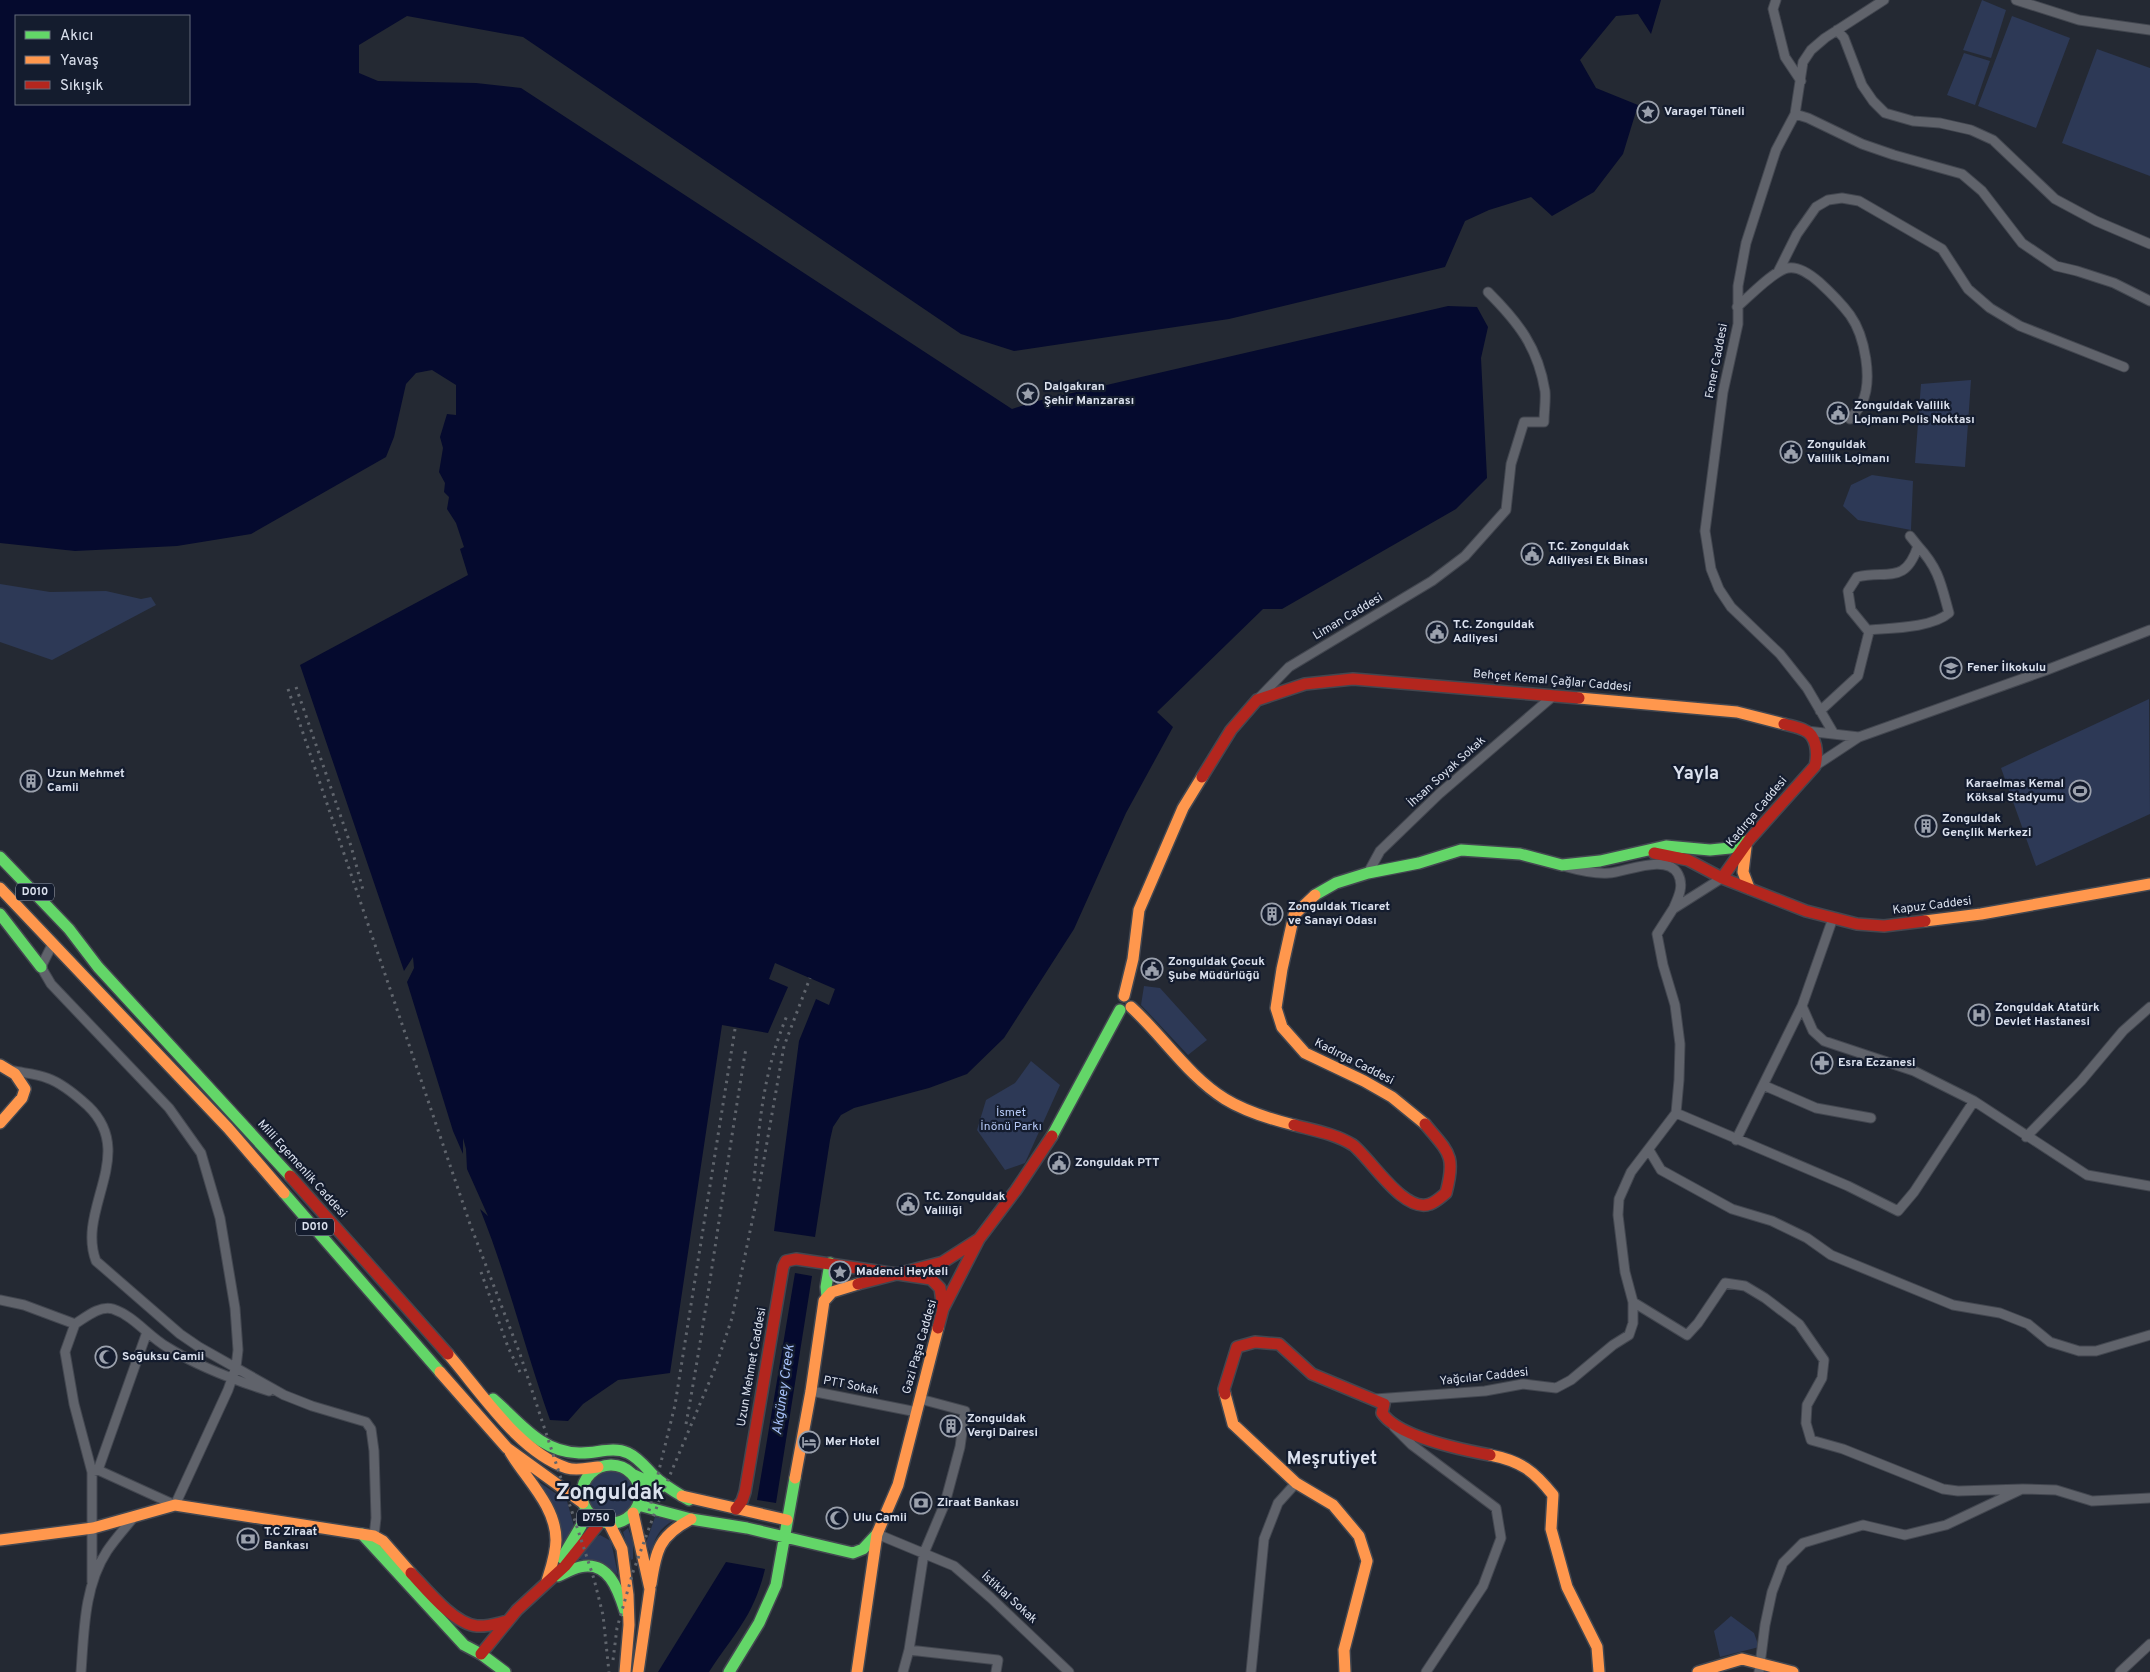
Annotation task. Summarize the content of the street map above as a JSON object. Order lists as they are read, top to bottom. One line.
{"streets":{"main road":["Liman Caddesi","Behçet Kemal Çağlar Caddesi","Kadırga Caddesi","D010","Kapuz Caddesi","Milli Egemenlik Caddesi","Gazi Paşa Caddesi","Uzun Mehmet Caddesi","D750"],"street":["Fener Caddesi","İhsan Soyak Sokak","Yağcılar Caddesi","PTT Sokak","İstiklal Sokak"]},"crossings":[["Liman Caddesi","Behçet Kemal Çağlar Caddesi"],["Liman Caddesi","Kadırga Caddesi"],["Liman Caddesi","Gazi Paşa Caddesi"],["Behçet Kemal Çağlar Caddesi","İhsan Soyak Sokak"],["İhsan Soyak Sokak","Kadırga Caddesi"],["Kadırga Caddesi","Kapuz Caddesi"],["Kadırga Caddesi","Gazi Paşa Caddesi"],["D010","Milli Egemenlik Caddesi"],["D010","D750"],["Milli Egemenlik Caddesi","D750"],["Gazi Paşa Caddesi","Uzun Mehmet Caddesi"],["Gazi Paşa Caddesi","PTT Sokak"],["Gazi Paşa Caddesi","İstiklal Sokak"]],"districts":["Yayla","Meşrutiyet","Zonguldak"],"water":["Akgüney Creek"],"parks":["İsmet İnönü Parkı"],"places":{"place":["Varagel Tüneli","Dalgakıran Şehir Manzarası","Madenci Heykeli"],"public building":["Zonguldak Valilik Lojmanı Polis Noktası","Zonguldak Valilik Lojmanı","T.C. Zonguldak Adliyesi Ek Binası","T.C. Zonguldak Adliyesi","Zonguldak Çocuk Şube Müdürlüğü","Zonguldak PTT","T.C. Zonguldak Valiliği"],"school or university":["Fener İlkokulu"],"building":["Uzun Mehmet Camii","Zonguldak Gençlik Merkezi","Zonguldak Ticaret ve Sanayi Odası","Zonguldak Vergi Dairesi"],"sports":["Karaelmas Kemal Köksal Stadyumu"],"hospital":["Zonguldak Atatürk Devlet Hastanesi"],"pharmacy":["Esra Eczanesi"],"mosque":["Soğuksu Camii","Ulu Camii"],"hotel":["Mer Hotel"],"bank":["Ziraat Bankası","T.C Ziraat Bankası"]},"legend":["Akıcı","Yavaş","Sıkışık"]}
